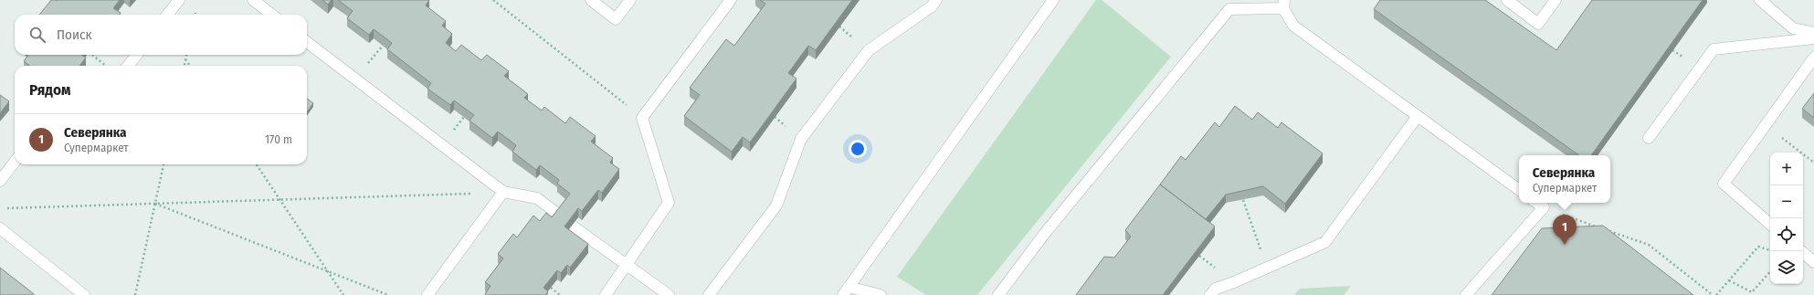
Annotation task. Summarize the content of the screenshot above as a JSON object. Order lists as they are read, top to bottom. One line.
{"page":{"search":"Поиск","heading":"Рядом","list":[{"mark":"1","name":"Северянка","note":"Супермаркет","value":"170 m"}],"map_buttons":["+","−"],"popup":["Северянка","Супермаркет"],"pins":"1"}}
